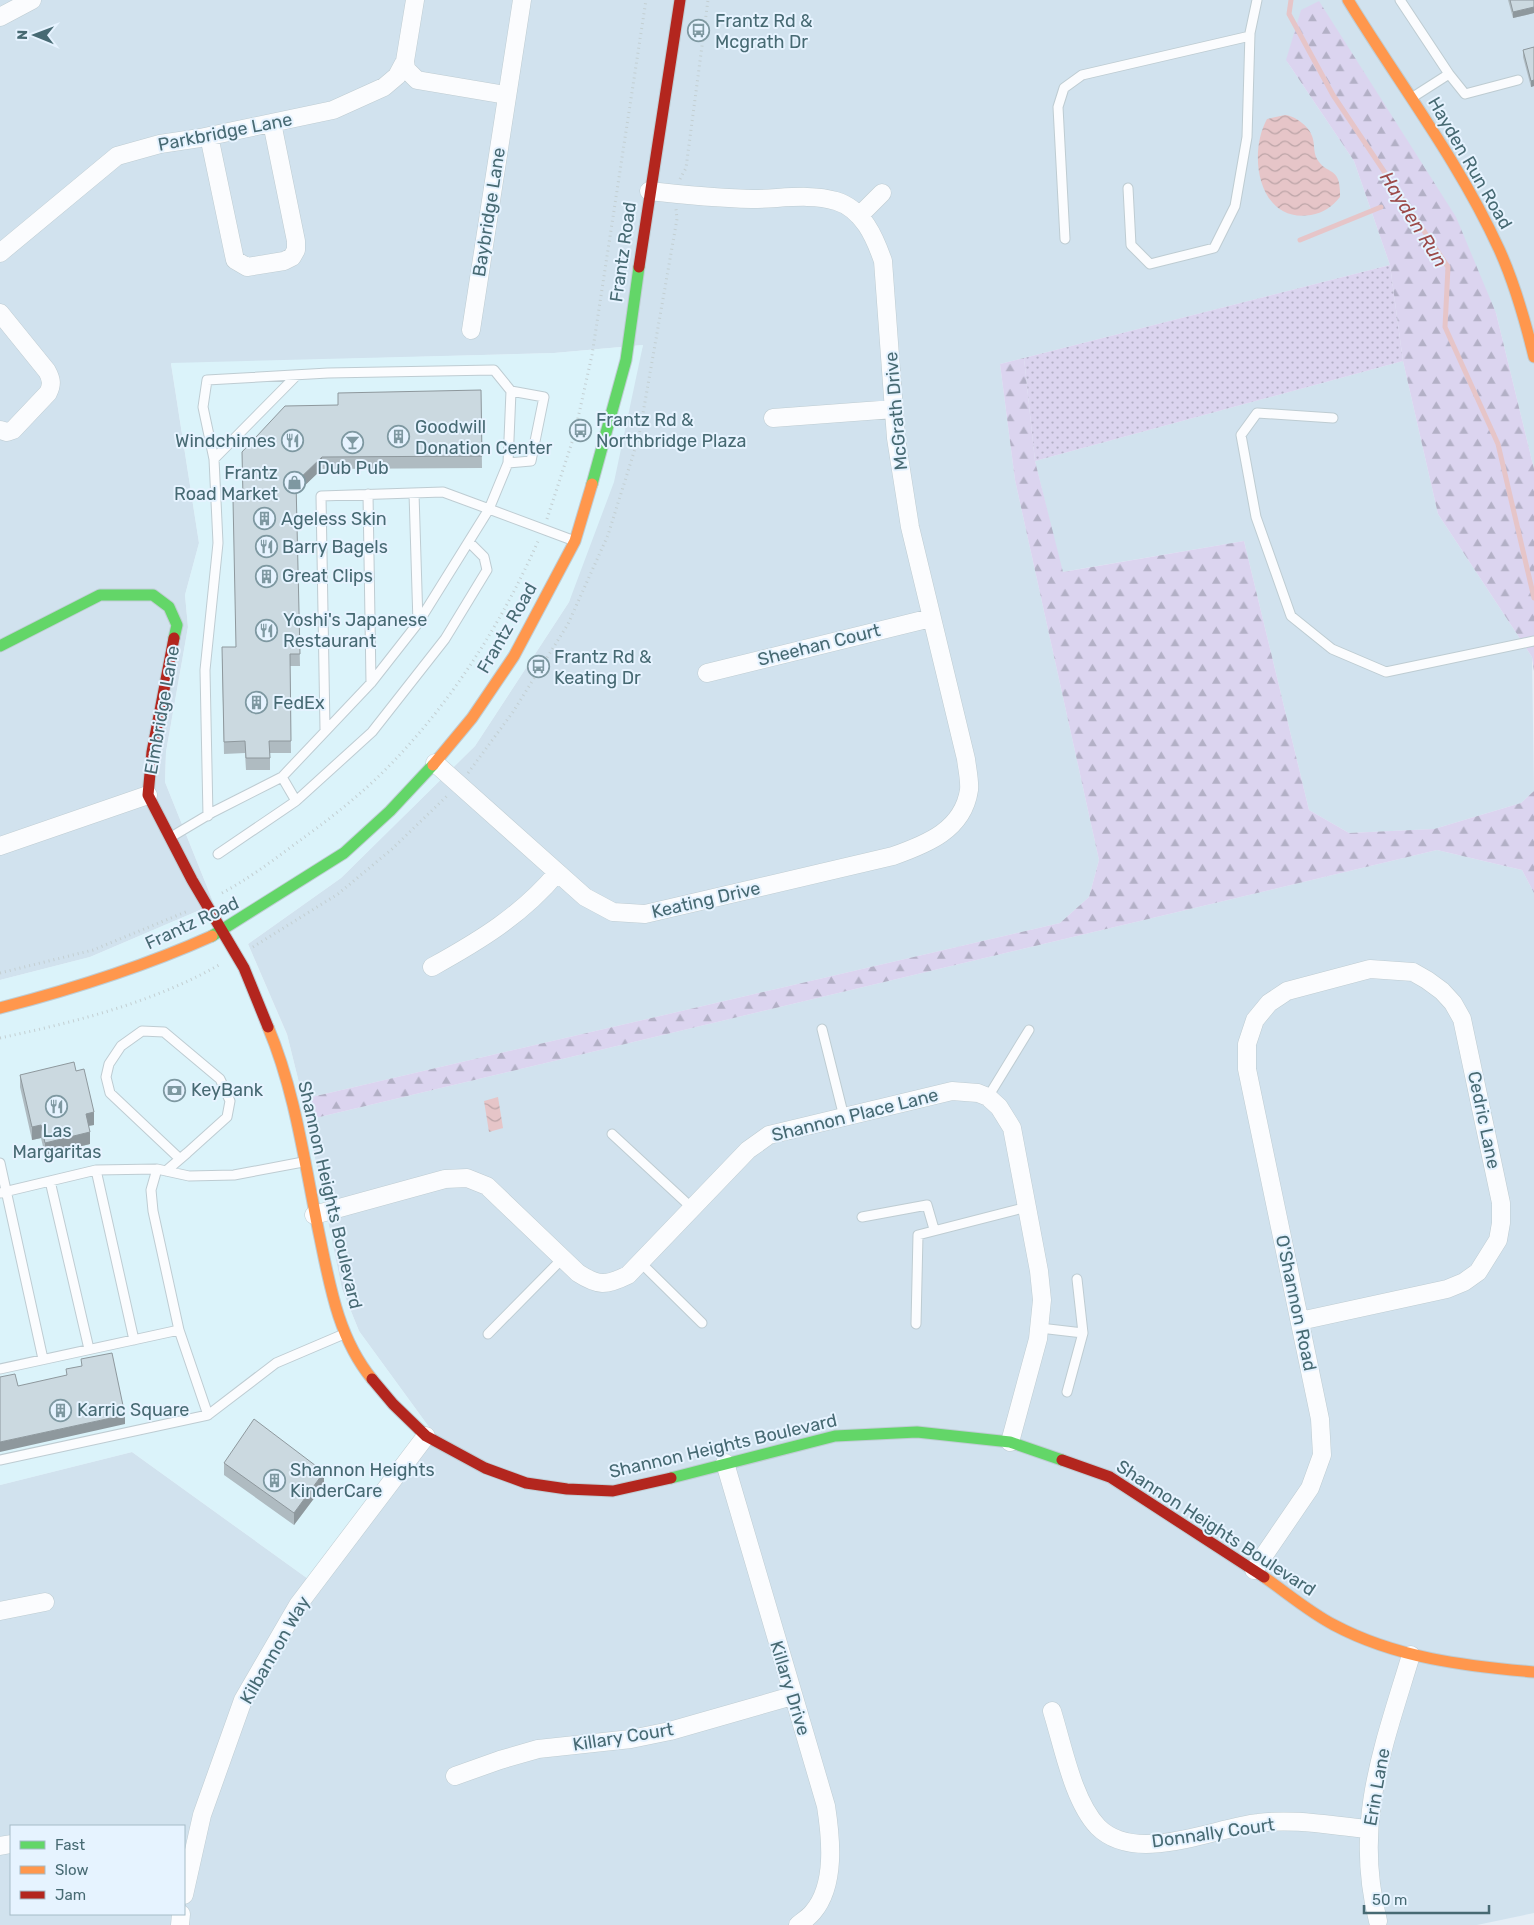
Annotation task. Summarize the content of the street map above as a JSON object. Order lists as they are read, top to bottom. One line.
{"streets":{"street":["Parkbridge Lane","Hayden Run Road","Baybridge Lane","Frantz Road","McGrath Drive","Sheehan Court","Elmbridge Lane","Keating Drive","Shannon Place Lane","Cedric Lane","Shannon Heights Boulevard","O'Shannon Road","Kilbannon Way","Killary Drive","Killary Court","Erin Lane","Donnally Court"]},"crossings":[["Frantz Road","McGrath Drive"],["Frantz Road","Elmbridge Lane"],["Frantz Road","Keating Drive"],["Frantz Road","Shannon Heights Boulevard"],["McGrath Drive","Sheehan Court"],["McGrath Drive","Keating Drive"],["Elmbridge Lane","Shannon Heights Boulevard"],["Shannon Place Lane","Shannon Heights Boulevard"],["Cedric Lane","O'Shannon Road"],["Shannon Heights Boulevard","O'Shannon Road"],["Shannon Heights Boulevard","Kilbannon Way"],["Shannon Heights Boulevard","Killary Drive"],["Shannon Heights Boulevard","Erin Lane"],["Killary Drive","Killary Court"],["Erin Lane","Donnally Court"]],"water":["Hayden Run"],"places":{"bus stop":["Frantz Rd & Mcgrath Dr","Frantz Rd & Northbridge Plaza","Frantz Rd & Keating Dr"],"building":["Goodwill Donation Center","Ageless Skin","Great Clips","FedEx","Karric Square","Shannon Heights KinderCare"],"restaurant":["Windchimes","Barry Bagels","Yoshi's Japanese Restaurant","Las Margaritas"],"bar":["Dub Pub"],"shop":["Frantz Road Market"],"bank":["KeyBank"]},"legend":["Fast","Slow","Jam"],"scale_bar":"50 m","north":"left"}
